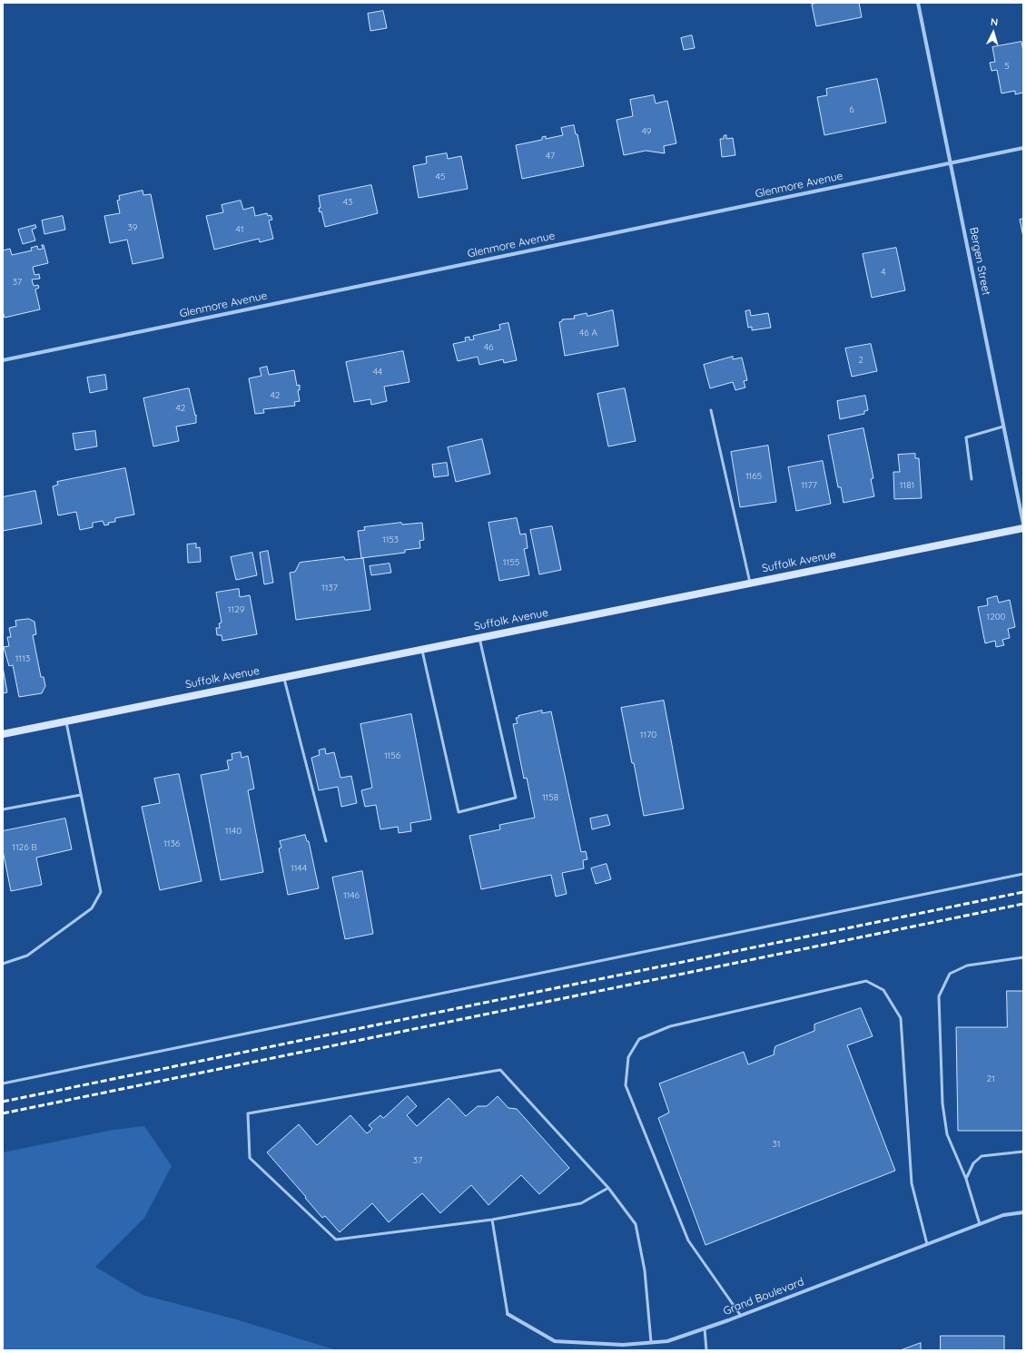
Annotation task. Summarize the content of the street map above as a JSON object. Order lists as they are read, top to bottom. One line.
{"streets":{"main road":["Suffolk Avenue"],"street":["Glenmore Avenue","Bergen Street","Grand Boulevard"]},"crossings":[["Glenmore Avenue","Bergen Street"]],"house_numbers":["5","6","49","47","45","43","39","41","4","37","46 A","46","2","44","42","42","1165","1177","1181","1153","1155","1137","1129","1200","1113","1170","1156","1158","1140","1136","1126 B","1144","1146","21","31","37"],"north":"top"}
